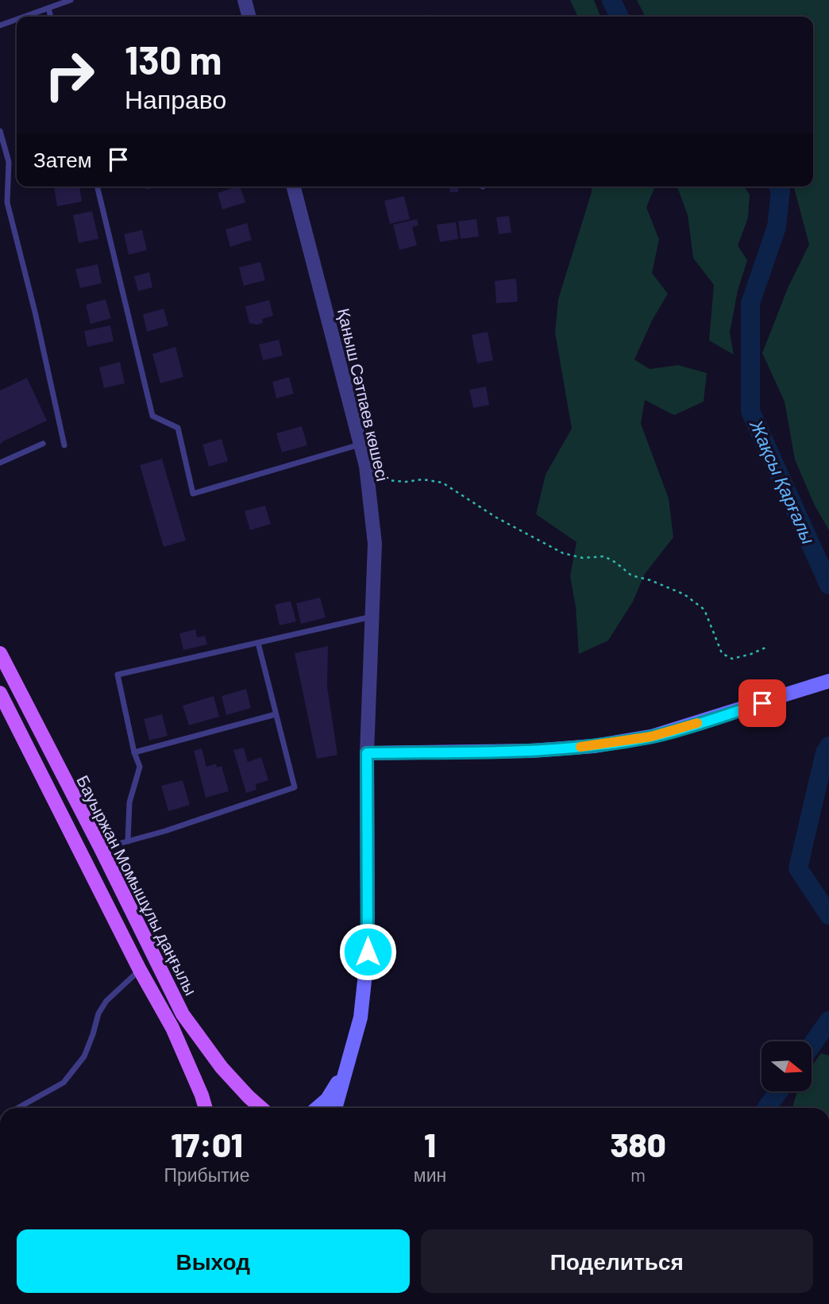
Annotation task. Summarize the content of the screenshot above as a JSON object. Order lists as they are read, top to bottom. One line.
{"streets":{"main road":["Бауыржан Момышұлы даңғылы"],"street":["Қаныш Сәтпаев көшесі"]},"water":["Жақсы Қарғалы"],"north":"right","page":{"turn":["130 m","Направо"],"then":"Затем","eta":["17:01","Прибытие","1","мин","380","m"],"buttons":["Выход","Поделиться"]}}
